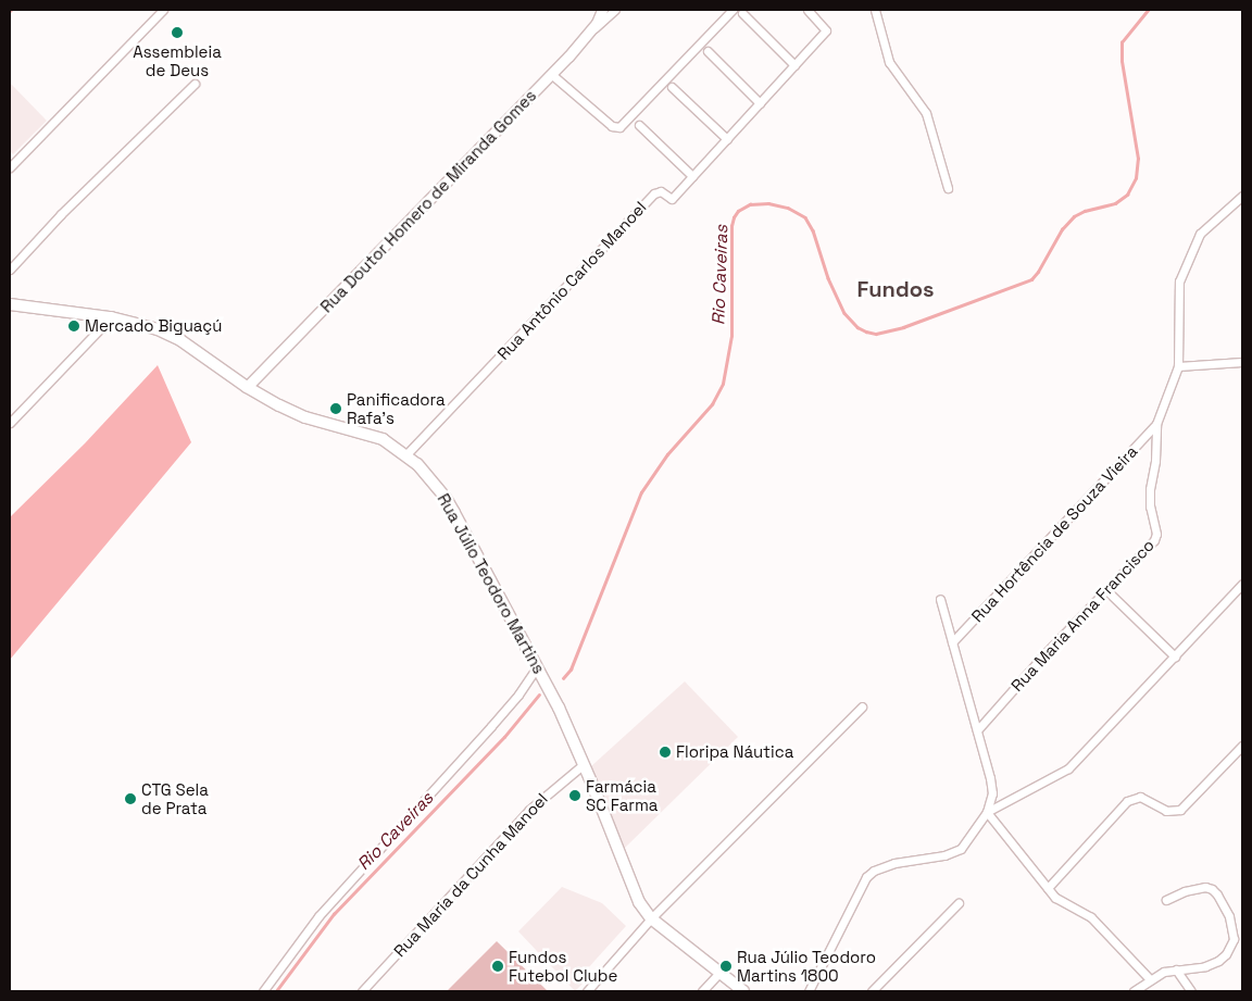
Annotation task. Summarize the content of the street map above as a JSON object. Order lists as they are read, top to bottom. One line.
{"streets":{"main road":["Rua Júlio Teodoro Martins"],"street":["Rua Doutor Homero de Miranda Gomes","Rua Antônio Carlos Manoel","Rua Hortência de Souza Vieira","Rua Maria Anna Francisco","Rua Maria da Cunha Manoel"]},"crossings":[["Rua Doutor Homero de Miranda Gomes","Rua Júlio Teodoro Martins"],["Rua Antônio Carlos Manoel","Rua Júlio Teodoro Martins"],["Rua Hortência de Souza Vieira","Rua Maria Anna Francisco"],["Rua Júlio Teodoro Martins","Rua Maria da Cunha Manoel"]],"districts":["Fundos"],"water":["Rio Caveiras"],"places":["Assembleia de Deus","Mercado Biguaçú","Panificadora Rafa's","Floripa Náutica","Farmácia SC Farma","CTG Sela de Prata","Fundos Futebol Clube","Rua Júlio Teodoro Martins 1800"]}
